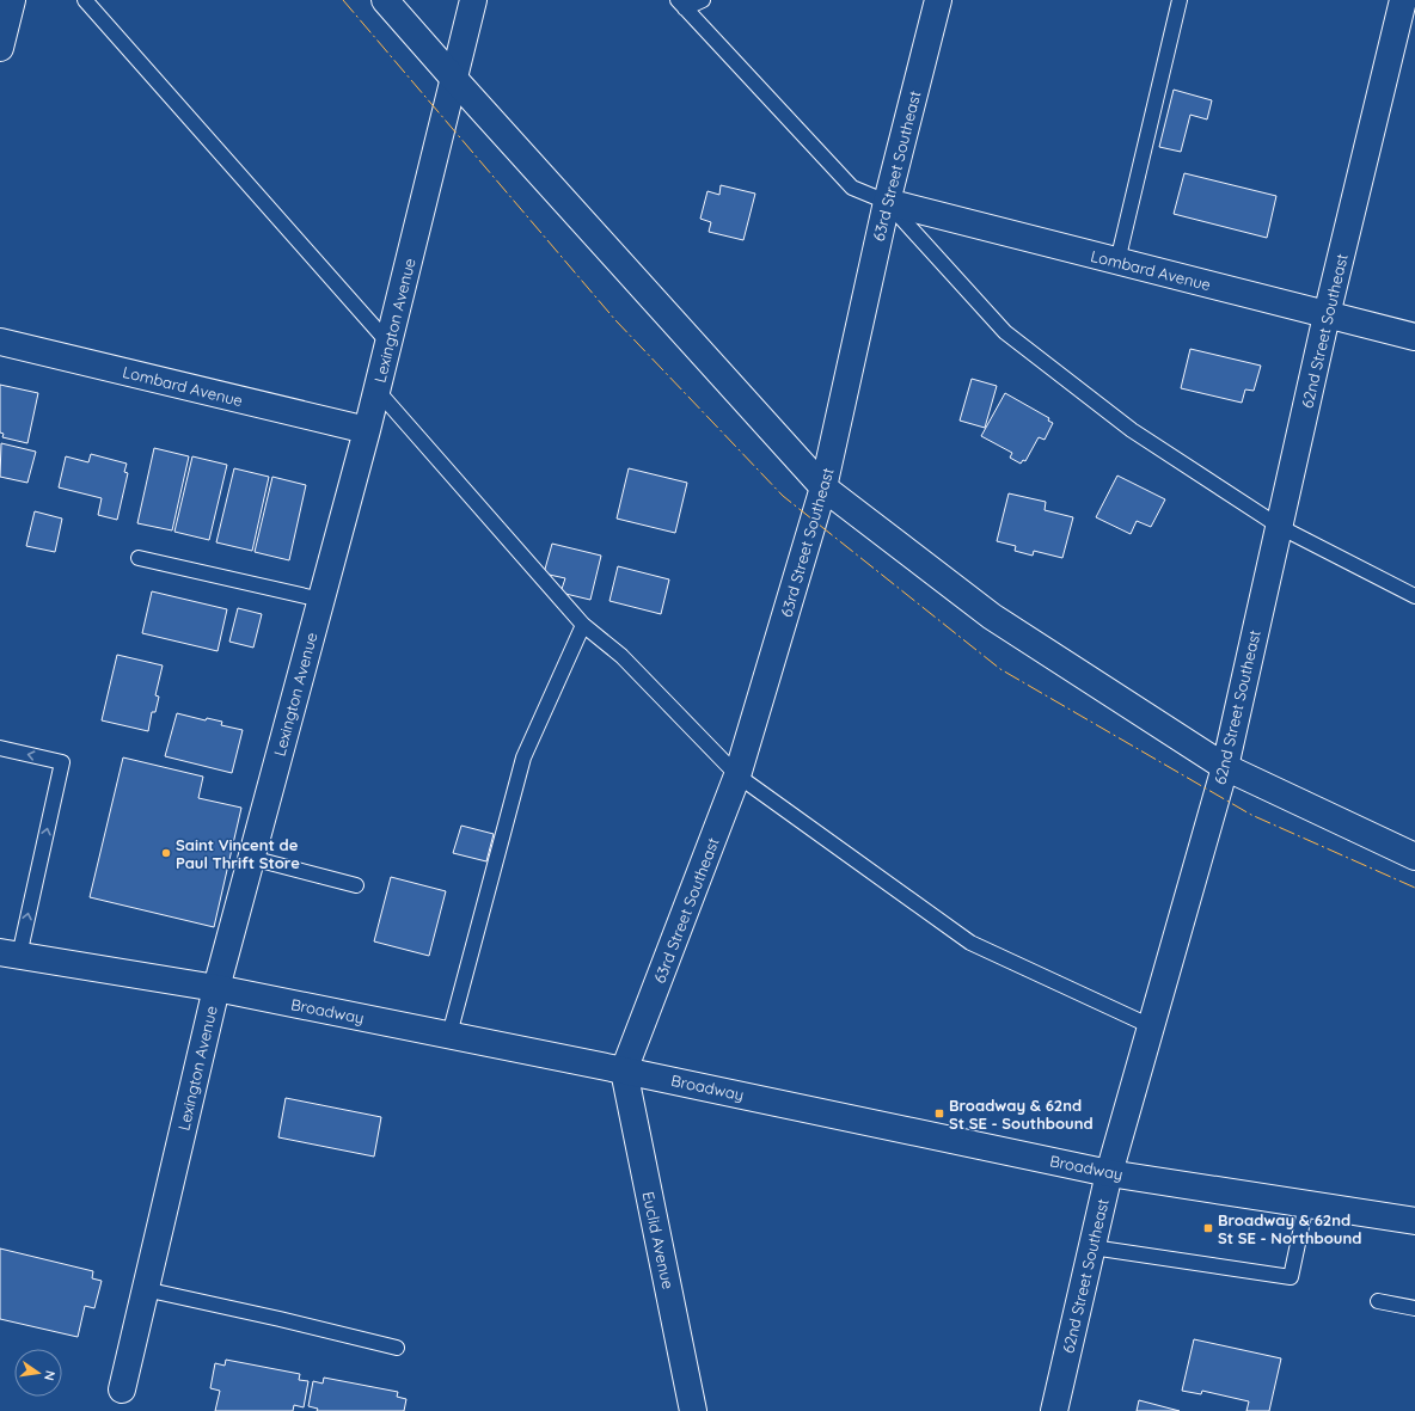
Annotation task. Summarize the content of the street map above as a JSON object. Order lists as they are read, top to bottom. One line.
{"streets":{"street":["63rd Street Southeast","Lombard Avenue","Lexington Avenue","62nd Street Southeast","Broadway","Euclid Avenue"]},"crossings":[["63rd Street Southeast","Lombard Avenue"],["63rd Street Southeast","Broadway"],["63rd Street Southeast","Euclid Avenue"],["Lombard Avenue","Lexington Avenue"],["Lombard Avenue","62nd Street Southeast"],["Lexington Avenue","Broadway"],["62nd Street Southeast","Broadway"],["Broadway","Euclid Avenue"]],"places":{"other":["Saint Vincent de Paul Thrift Store"],"transit":["Broadway & 62nd St SE - Southbound","Broadway & 62nd St SE - Northbound"]},"north":"right"}
